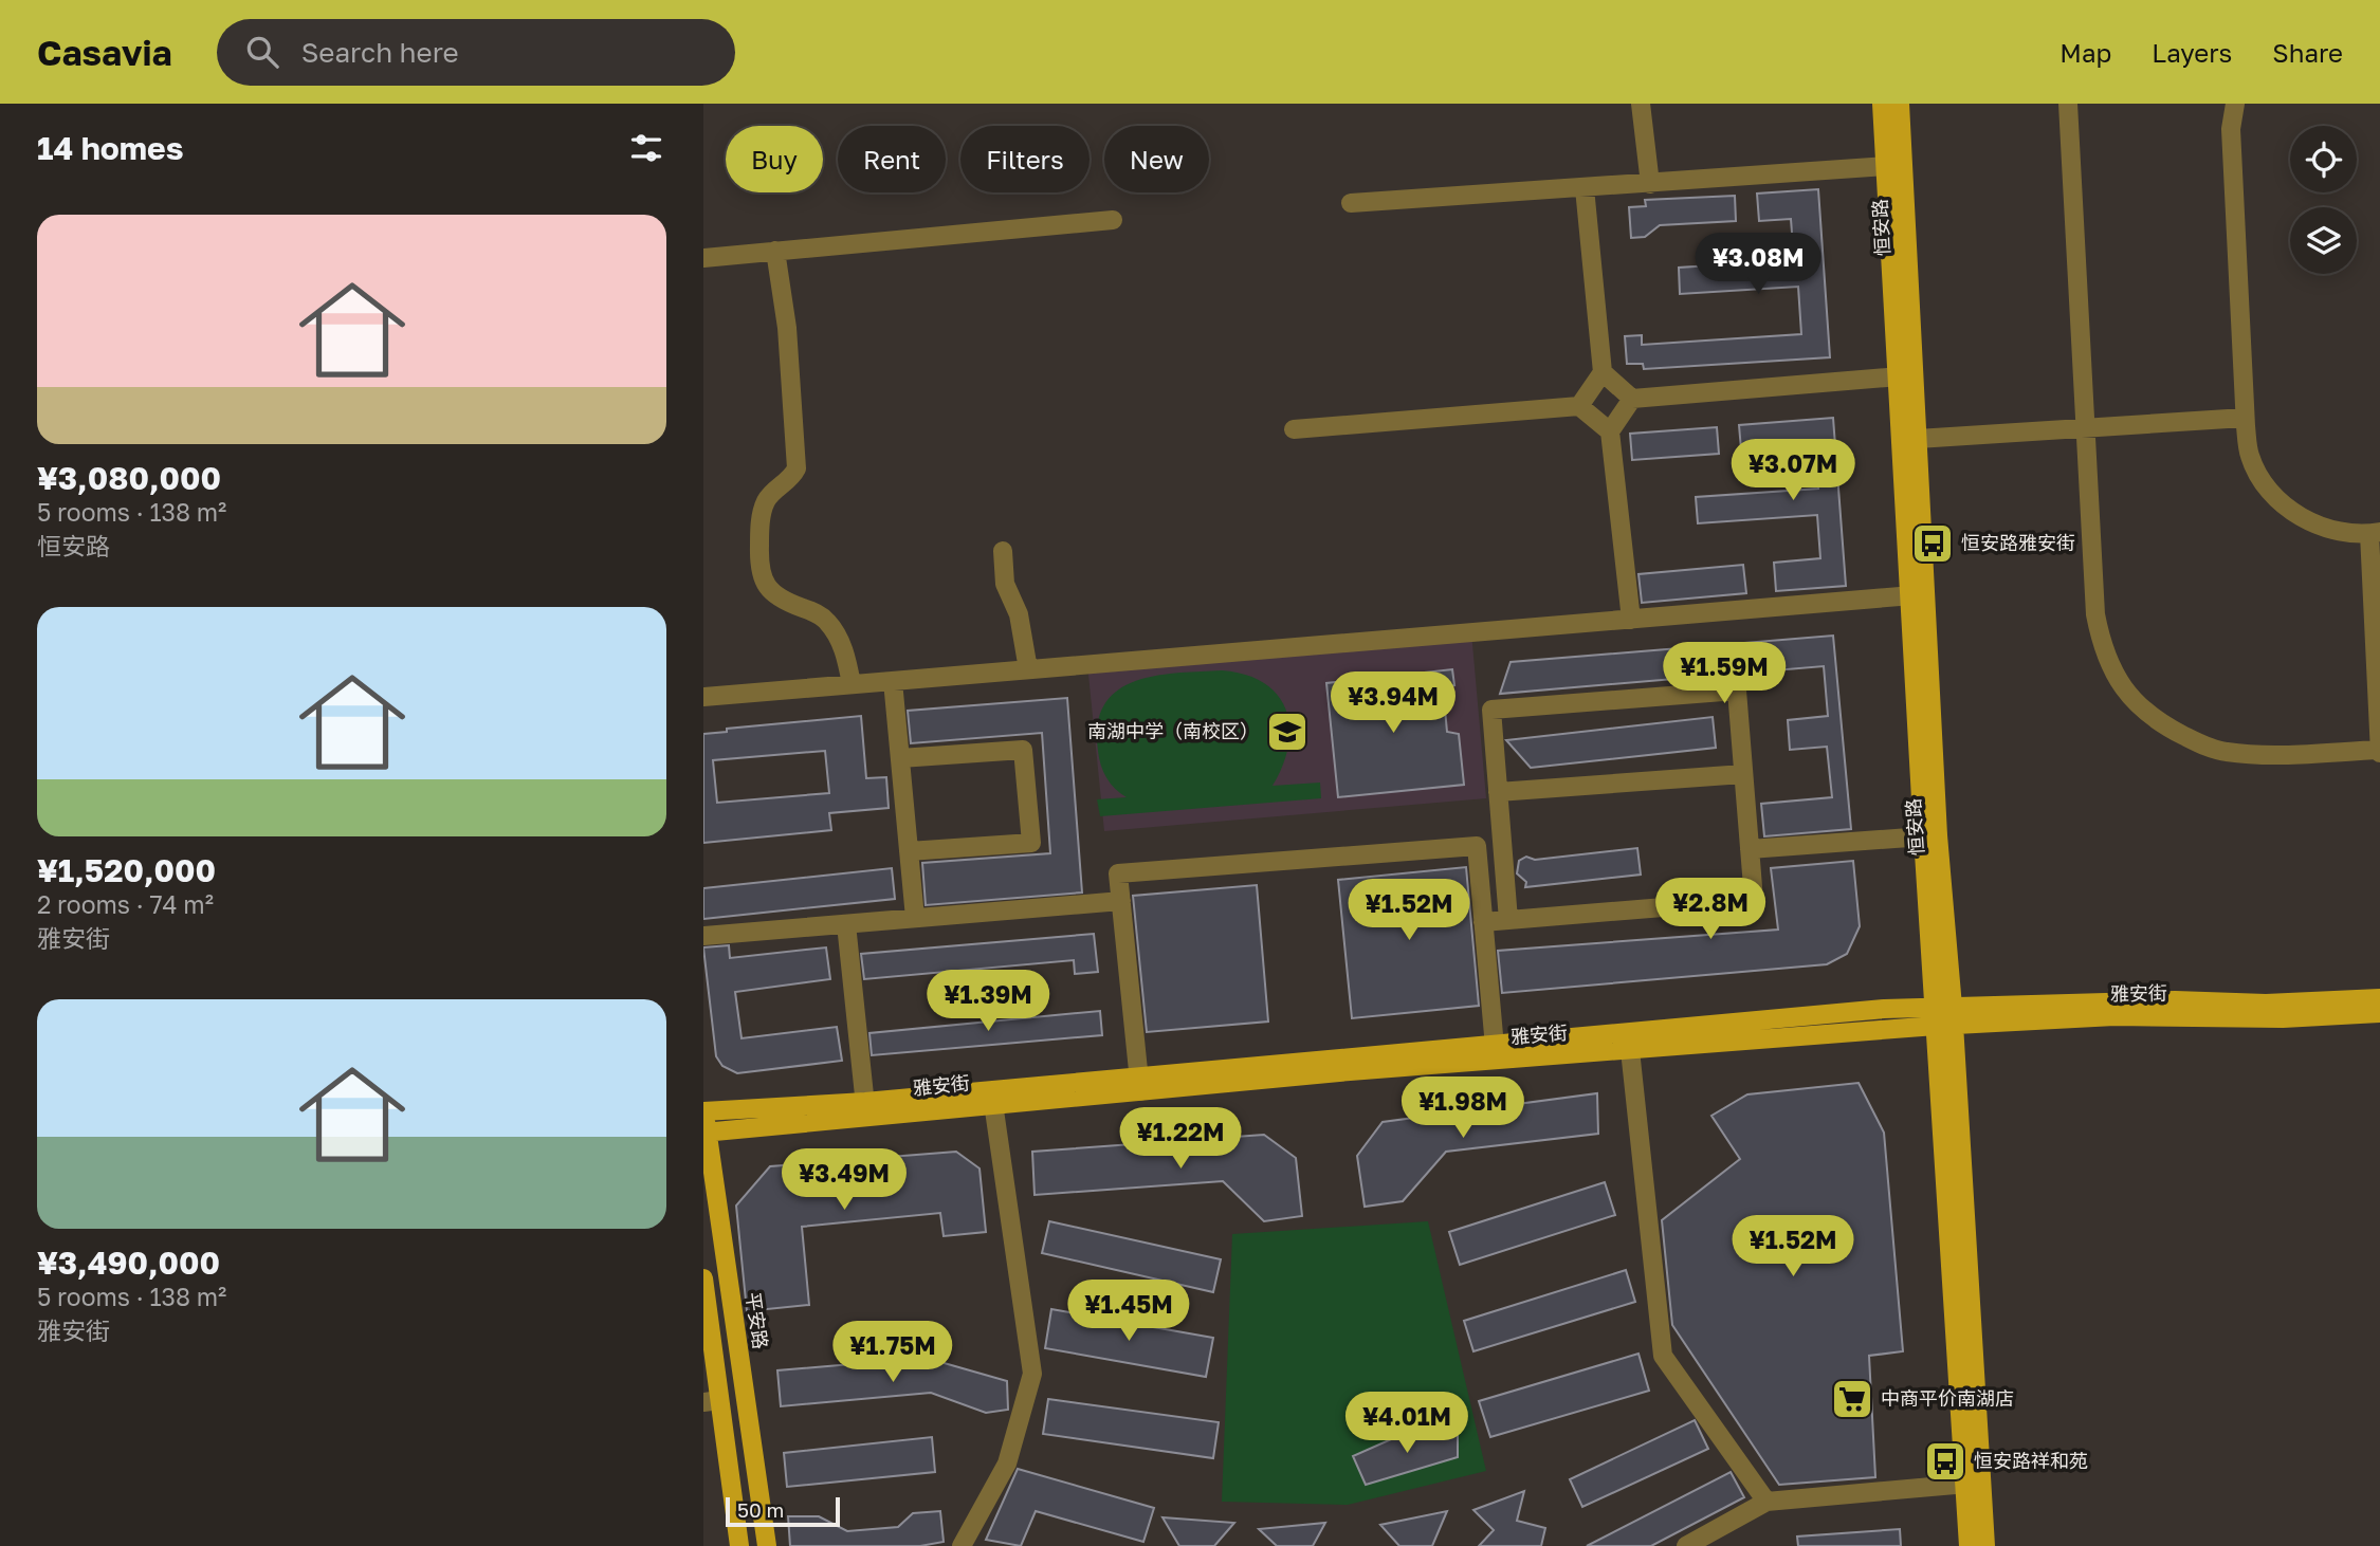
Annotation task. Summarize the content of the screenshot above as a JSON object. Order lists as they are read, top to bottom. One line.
{"streets":{"main road":["恒安路","雅安街","平安路"]},"crossings":[["恒安路","雅安街"],["雅安街","平安路"]],"places":{"bus stop":["恒安路雅安街","恒安路祥和苑"],"school or university":["南湖中学（南校区）"],"supermarket":["中商平价南湖店"]},"scale_bar":"50 m","page":{"header":"Casavia","search":"Search here","nav":["Map","Layers","Share"],"heading":"14 homes","chip":["Buy","Rent","Filters","New"],"list":[{"name":"¥3,080,000","note":"5 rooms · 138 m² · 恒安路"},{"name":"¥1,520,000","note":"2 rooms · 74 m² · 雅安街"},{"name":"¥3,490,000","note":"5 rooms · 138 m² · 雅安街"}],"price":["¥3.08M","¥3.07M","¥1.59M","¥3.94M","¥2.8M","¥1.52M","¥1.39M","¥1.98M","¥1.22M","¥3.49M","¥1.52M","¥1.45M","¥1.75M","¥4.01M"],"scale":"50 m"}}
